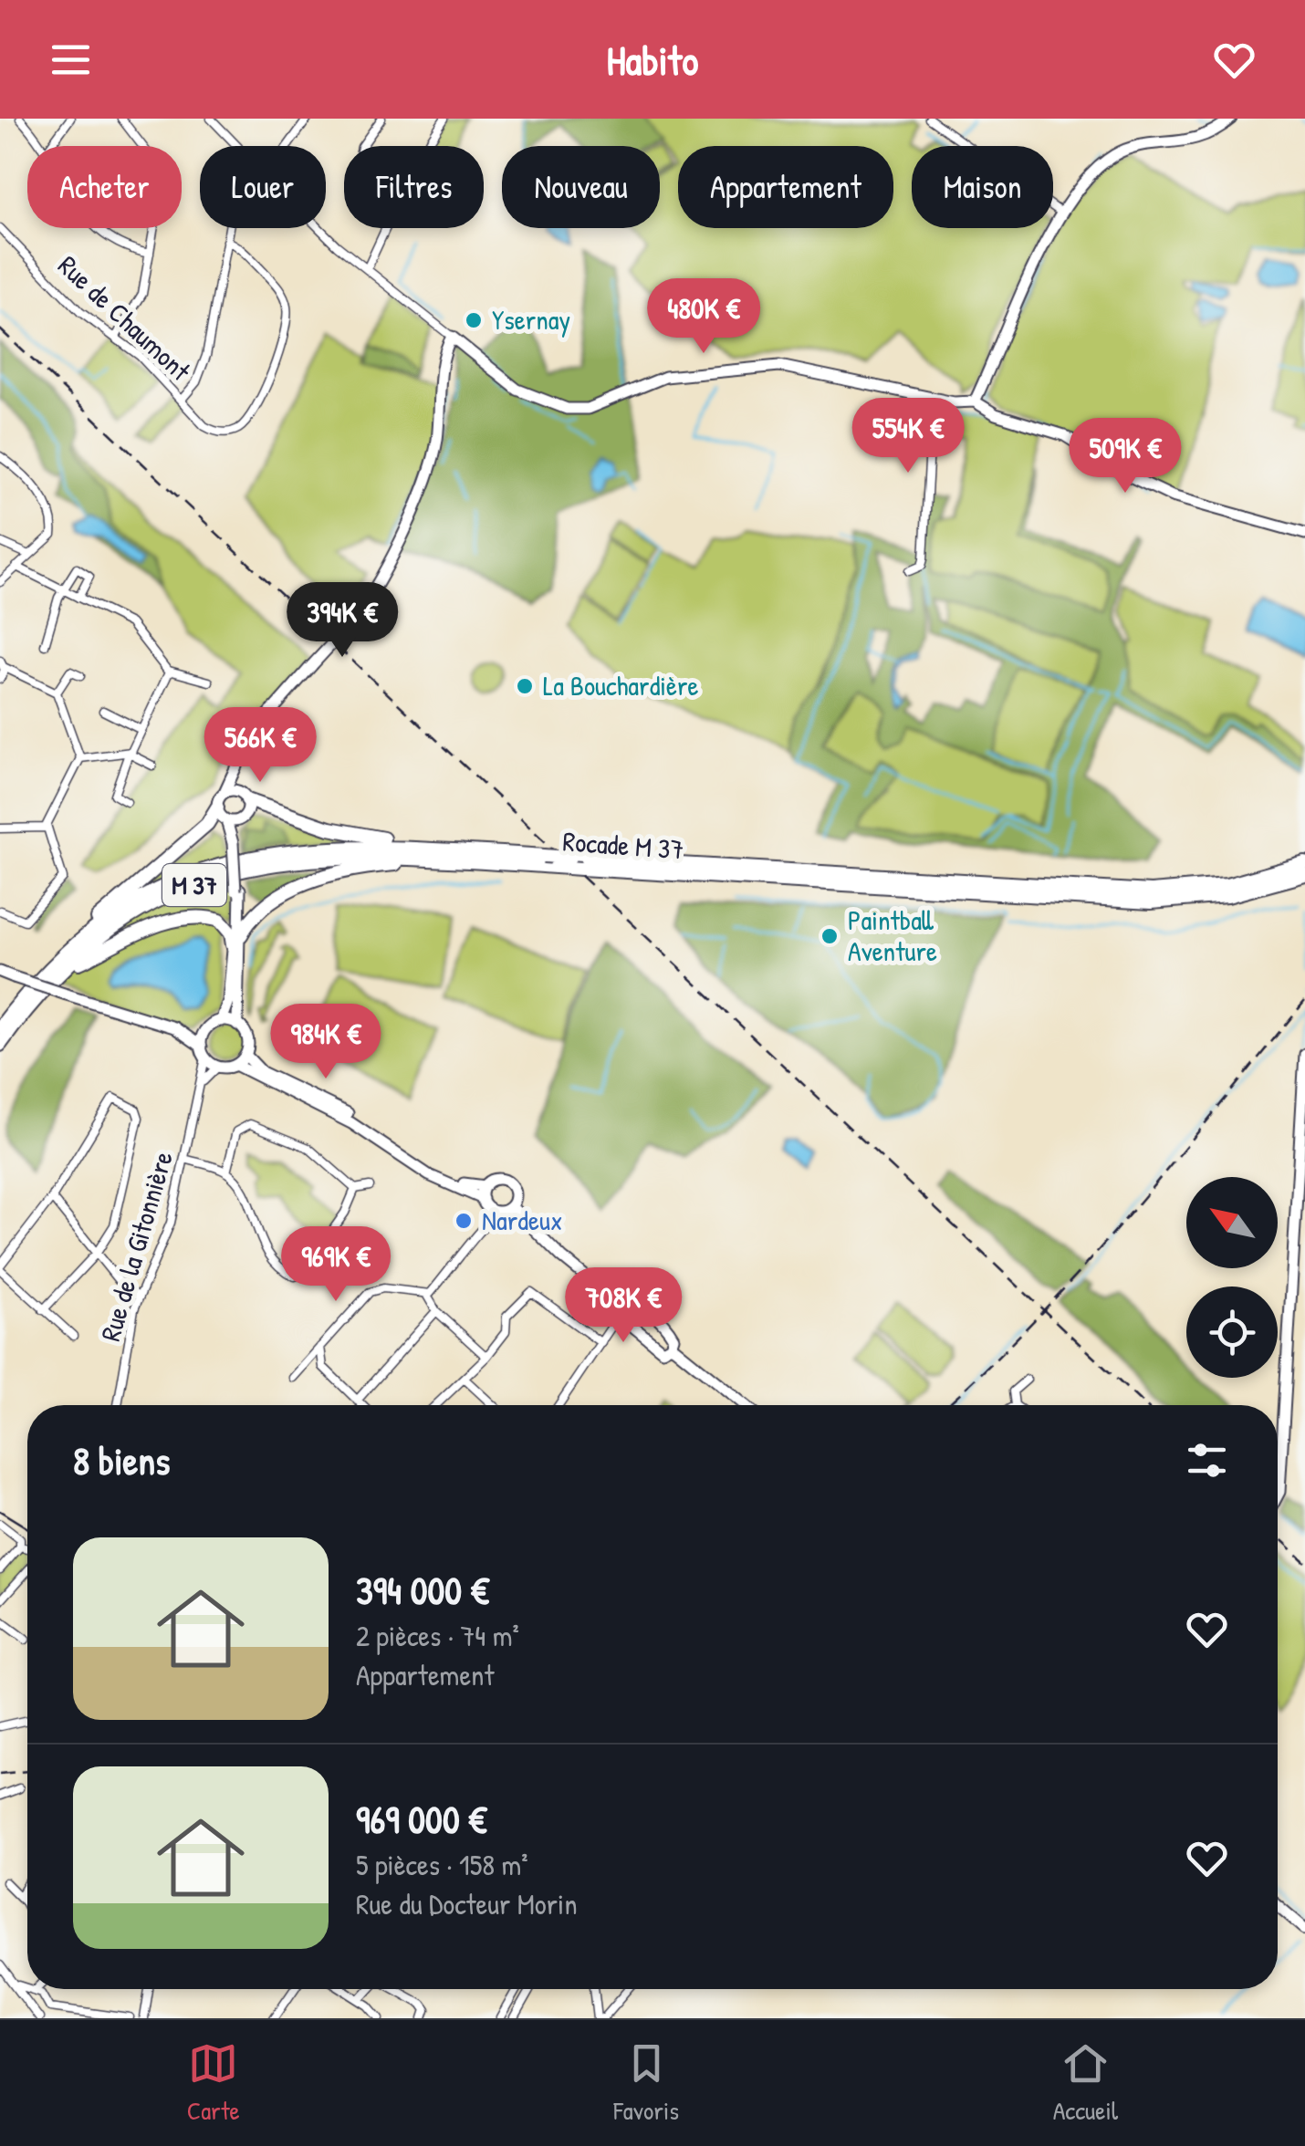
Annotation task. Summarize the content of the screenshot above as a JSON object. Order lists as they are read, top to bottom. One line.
{"streets":{"highway":["Rocade M 37","M 37"],"street":["Rue de Chaumont","Rue de la Gitonnière"]},"places":["Ysernay","La Bouchardière","Paintball Aventure","Nardeux"],"north":"top left","page":{"header":"Habito","chip":["Acheter","Louer","Filtres","Nouveau","Appartement","Maison"],"price":["480K €","554K €","509K €","394K €","566K €","984K €","969K €","708K €"],"heading":"8 biens","list":[{"name":"394 000 €","note":"2 pièces · 74 m² · Appartement"},{"name":"969 000 €","note":"5 pièces · 158 m² · Rue du Docteur Morin"}],"tabs":["Carte","Favoris","Accueil"]}}
